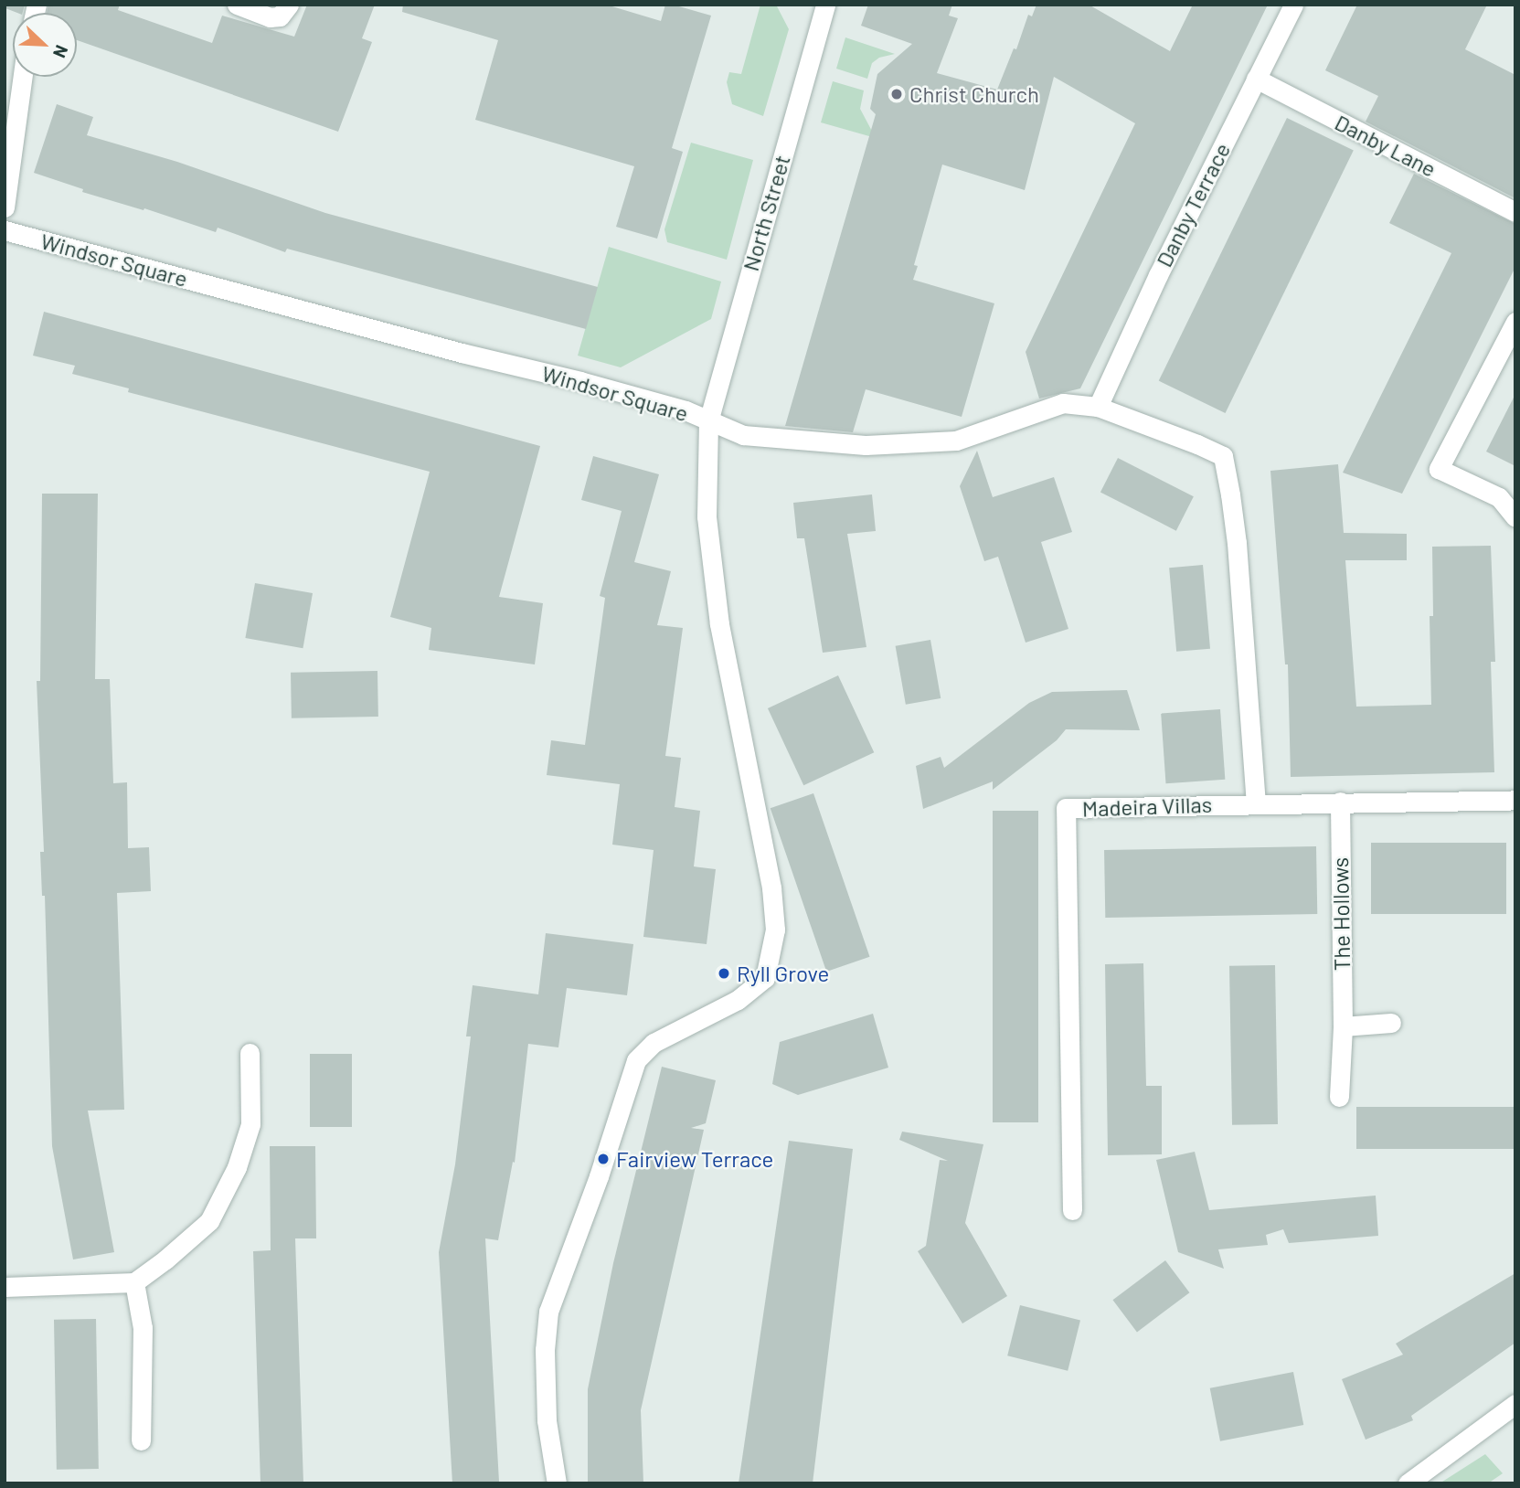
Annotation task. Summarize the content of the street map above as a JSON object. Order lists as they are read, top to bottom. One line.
{"streets":{"street":["Danby Lane","Danby Terrace","North Street","Windsor Square","Madeira Villas","The Hollows"]},"crossings":[["Danby Lane","Danby Terrace"],["Danby Terrace","Windsor Square"],["North Street","Windsor Square"],["Windsor Square","Madeira Villas"],["Madeira Villas","The Hollows"]],"places":["Christ Church","Ryll Grove","Fairview Terrace"],"north":"bottom right"}
